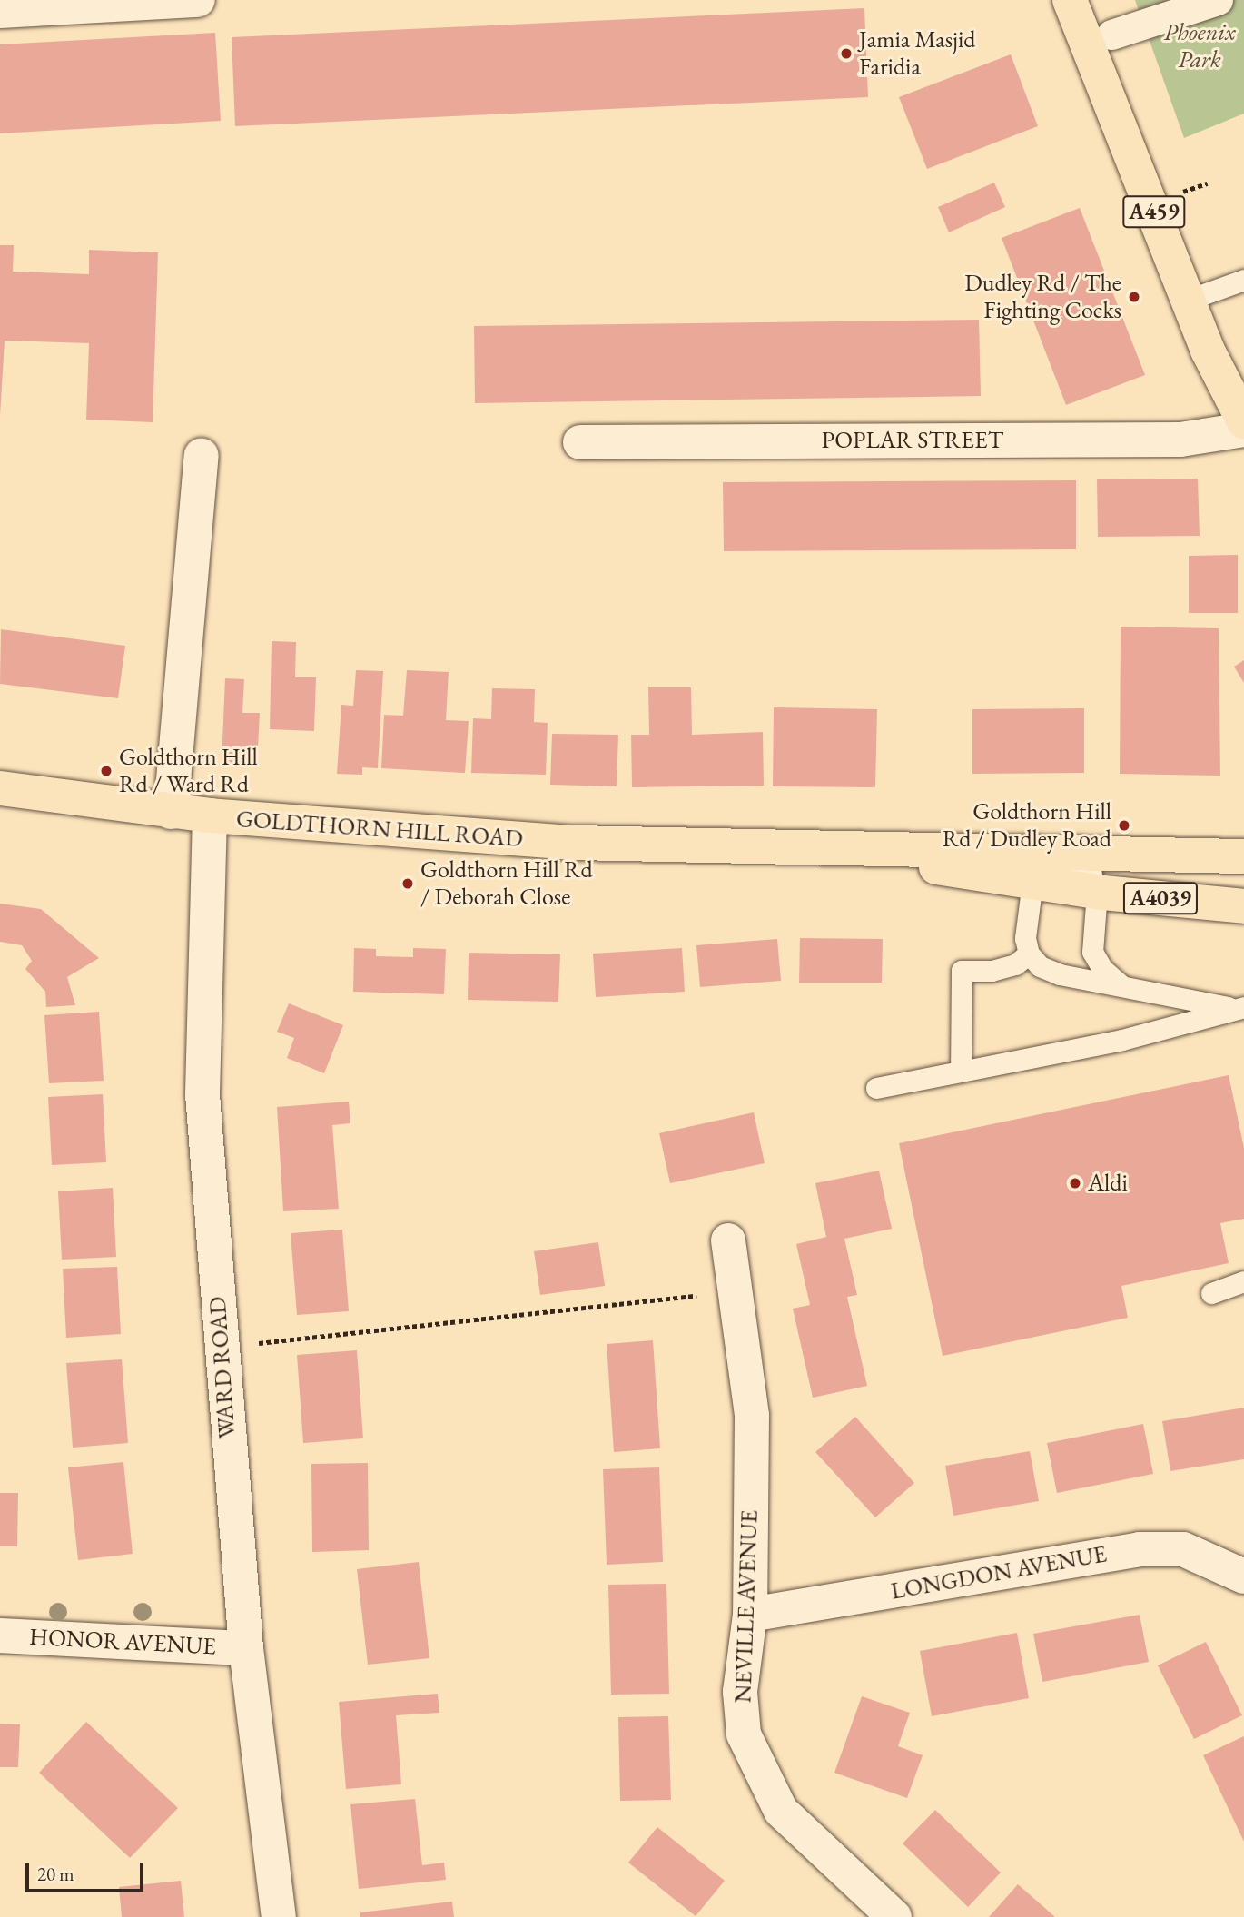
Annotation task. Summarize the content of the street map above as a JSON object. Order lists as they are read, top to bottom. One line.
{"streets":{"main road":["A459","GOLDTHORN HILL ROAD","A4039"],"street":["POPLAR STREET","WARD ROAD","LONGDON AVENUE","NEVILLE AVENUE","HONOR AVENUE"]},"crossings":[["GOLDTHORN HILL ROAD","WARD ROAD"],["WARD ROAD","HONOR AVENUE"],["LONGDON AVENUE","NEVILLE AVENUE"]],"parks":["Phoenix Park"],"places":["Jamia Masjid Faridia","Dudley Rd / The Fighting Cocks","Goldthorn Hill Rd / Ward Rd","Goldthorn Hill Rd / Dudley Road","Goldthorn Hill Rd / Deborah Close","Aldi"],"scale_bar":"20 m"}
